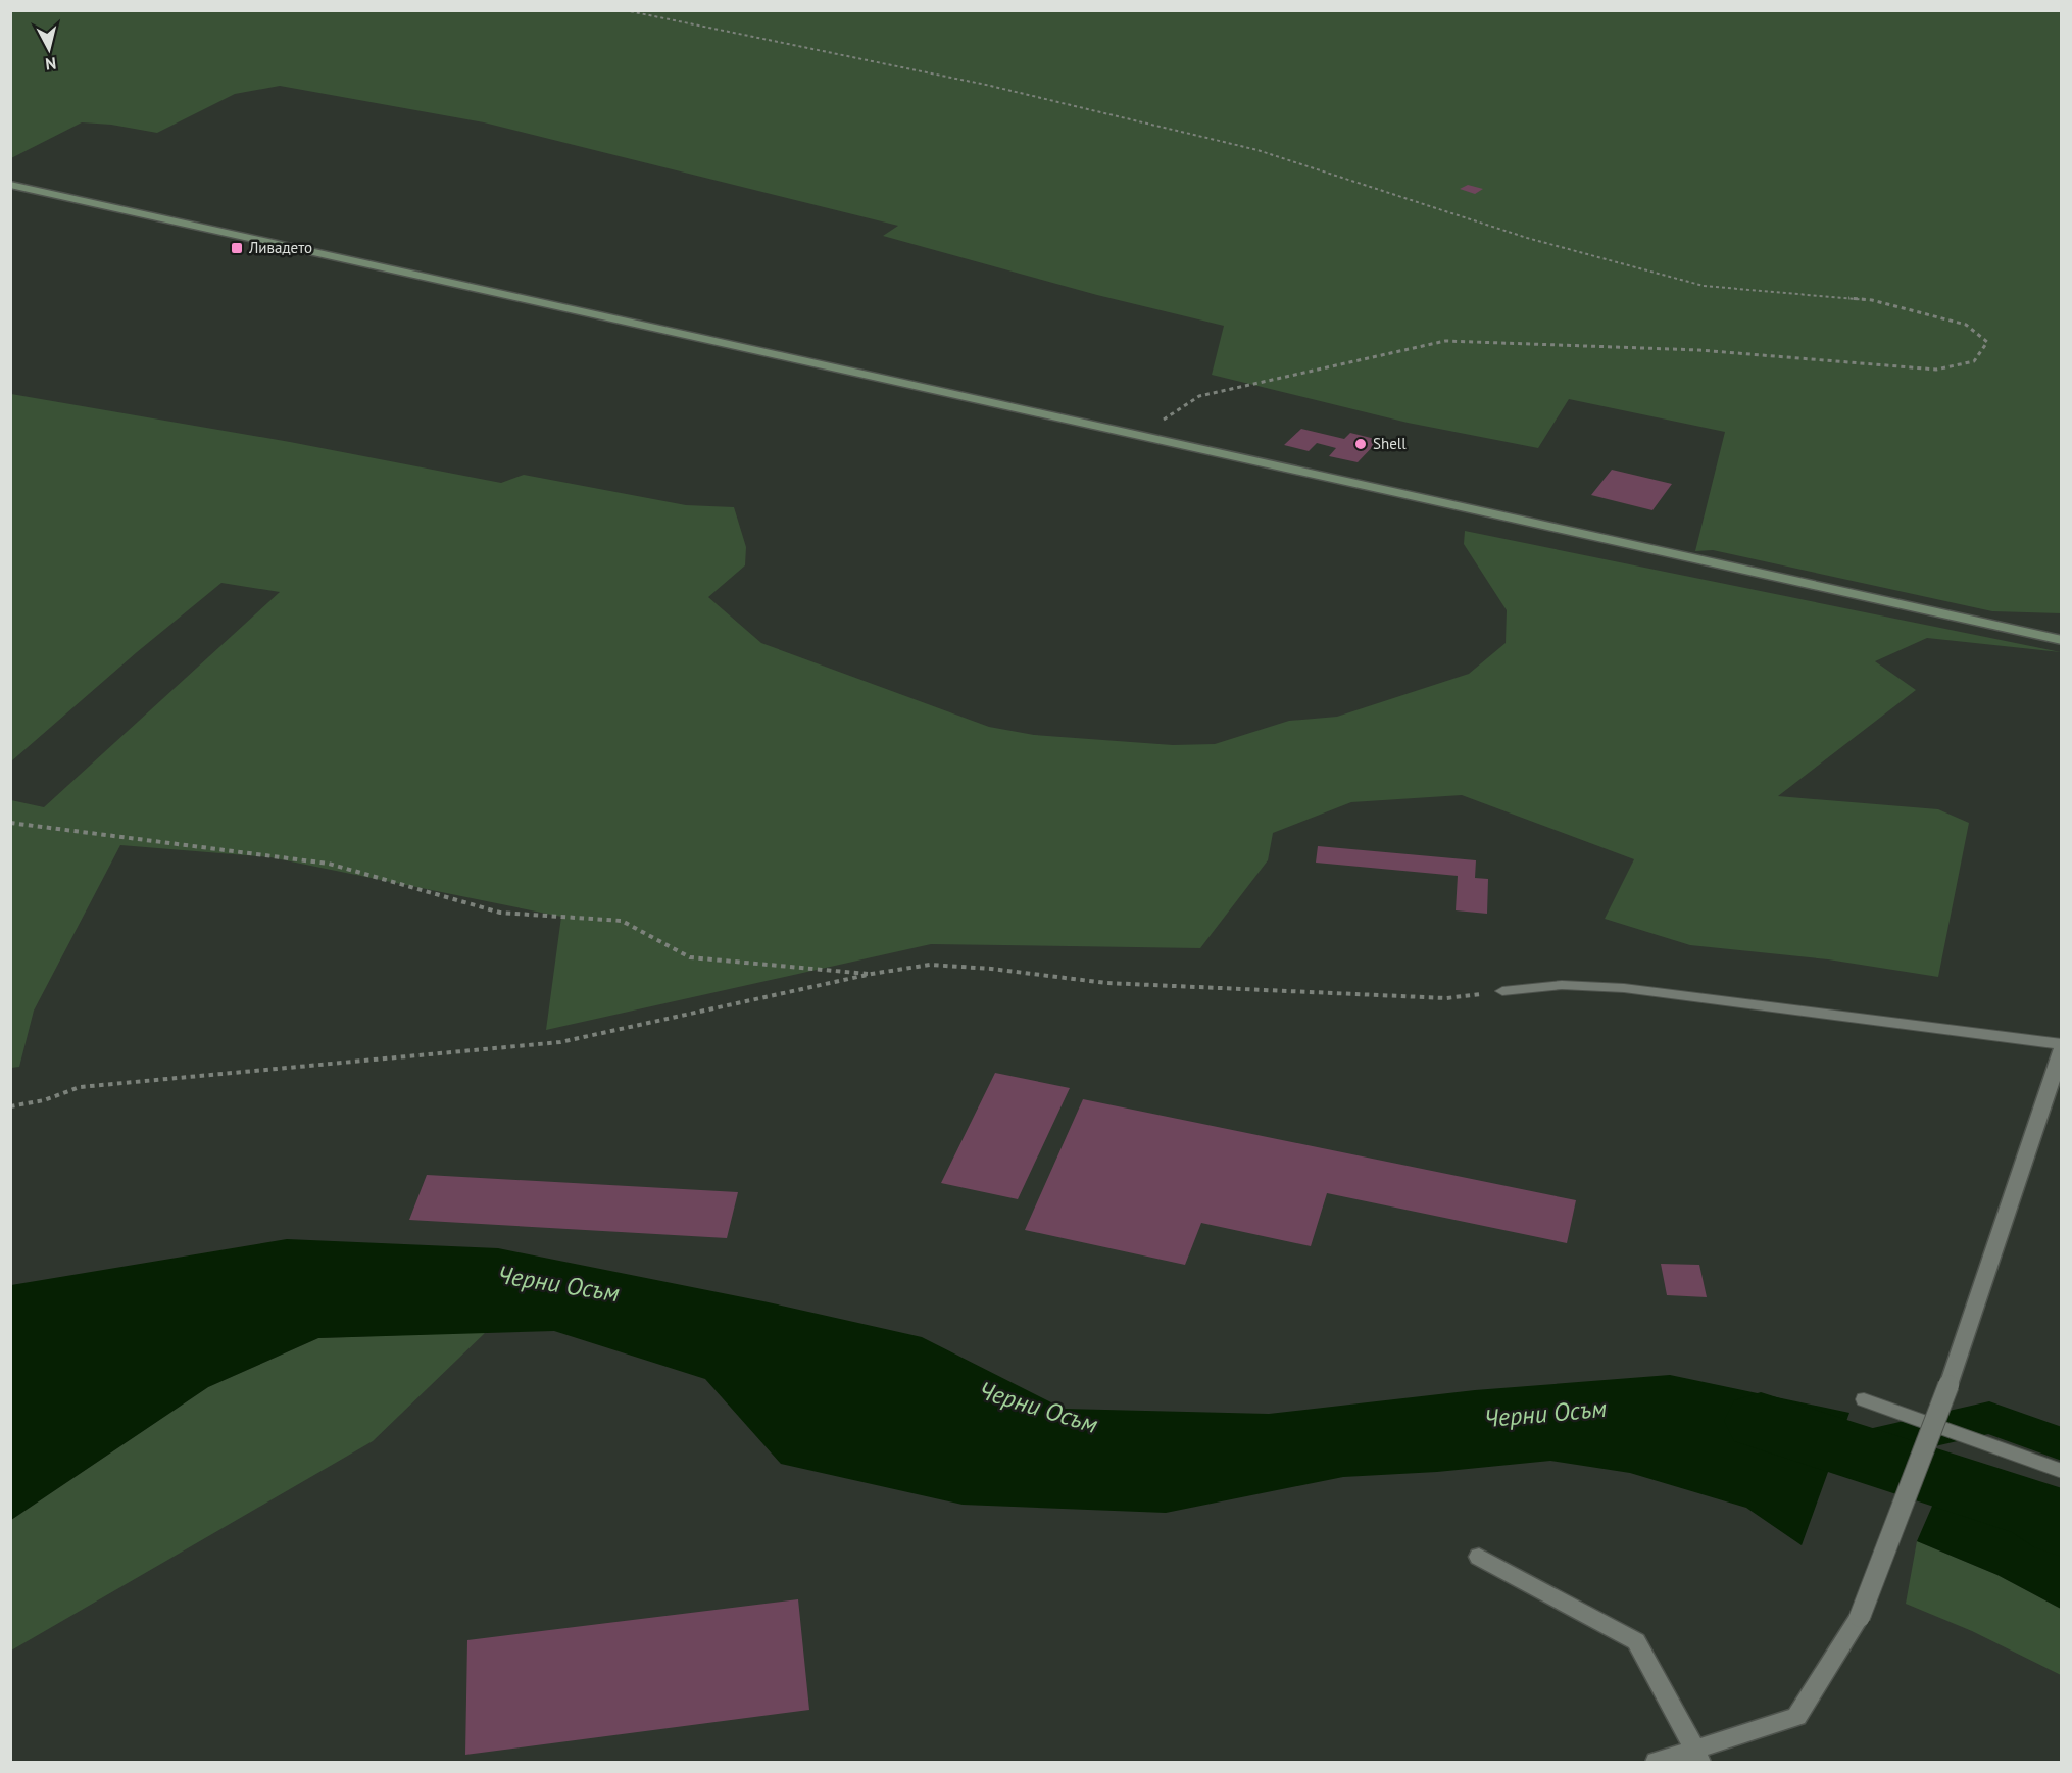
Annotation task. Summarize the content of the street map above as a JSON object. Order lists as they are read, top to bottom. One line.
{"water":["Черни Осъм"],"places":{"transit":["Ливадето"],"other":["Shell"]},"north":"bottom"}
